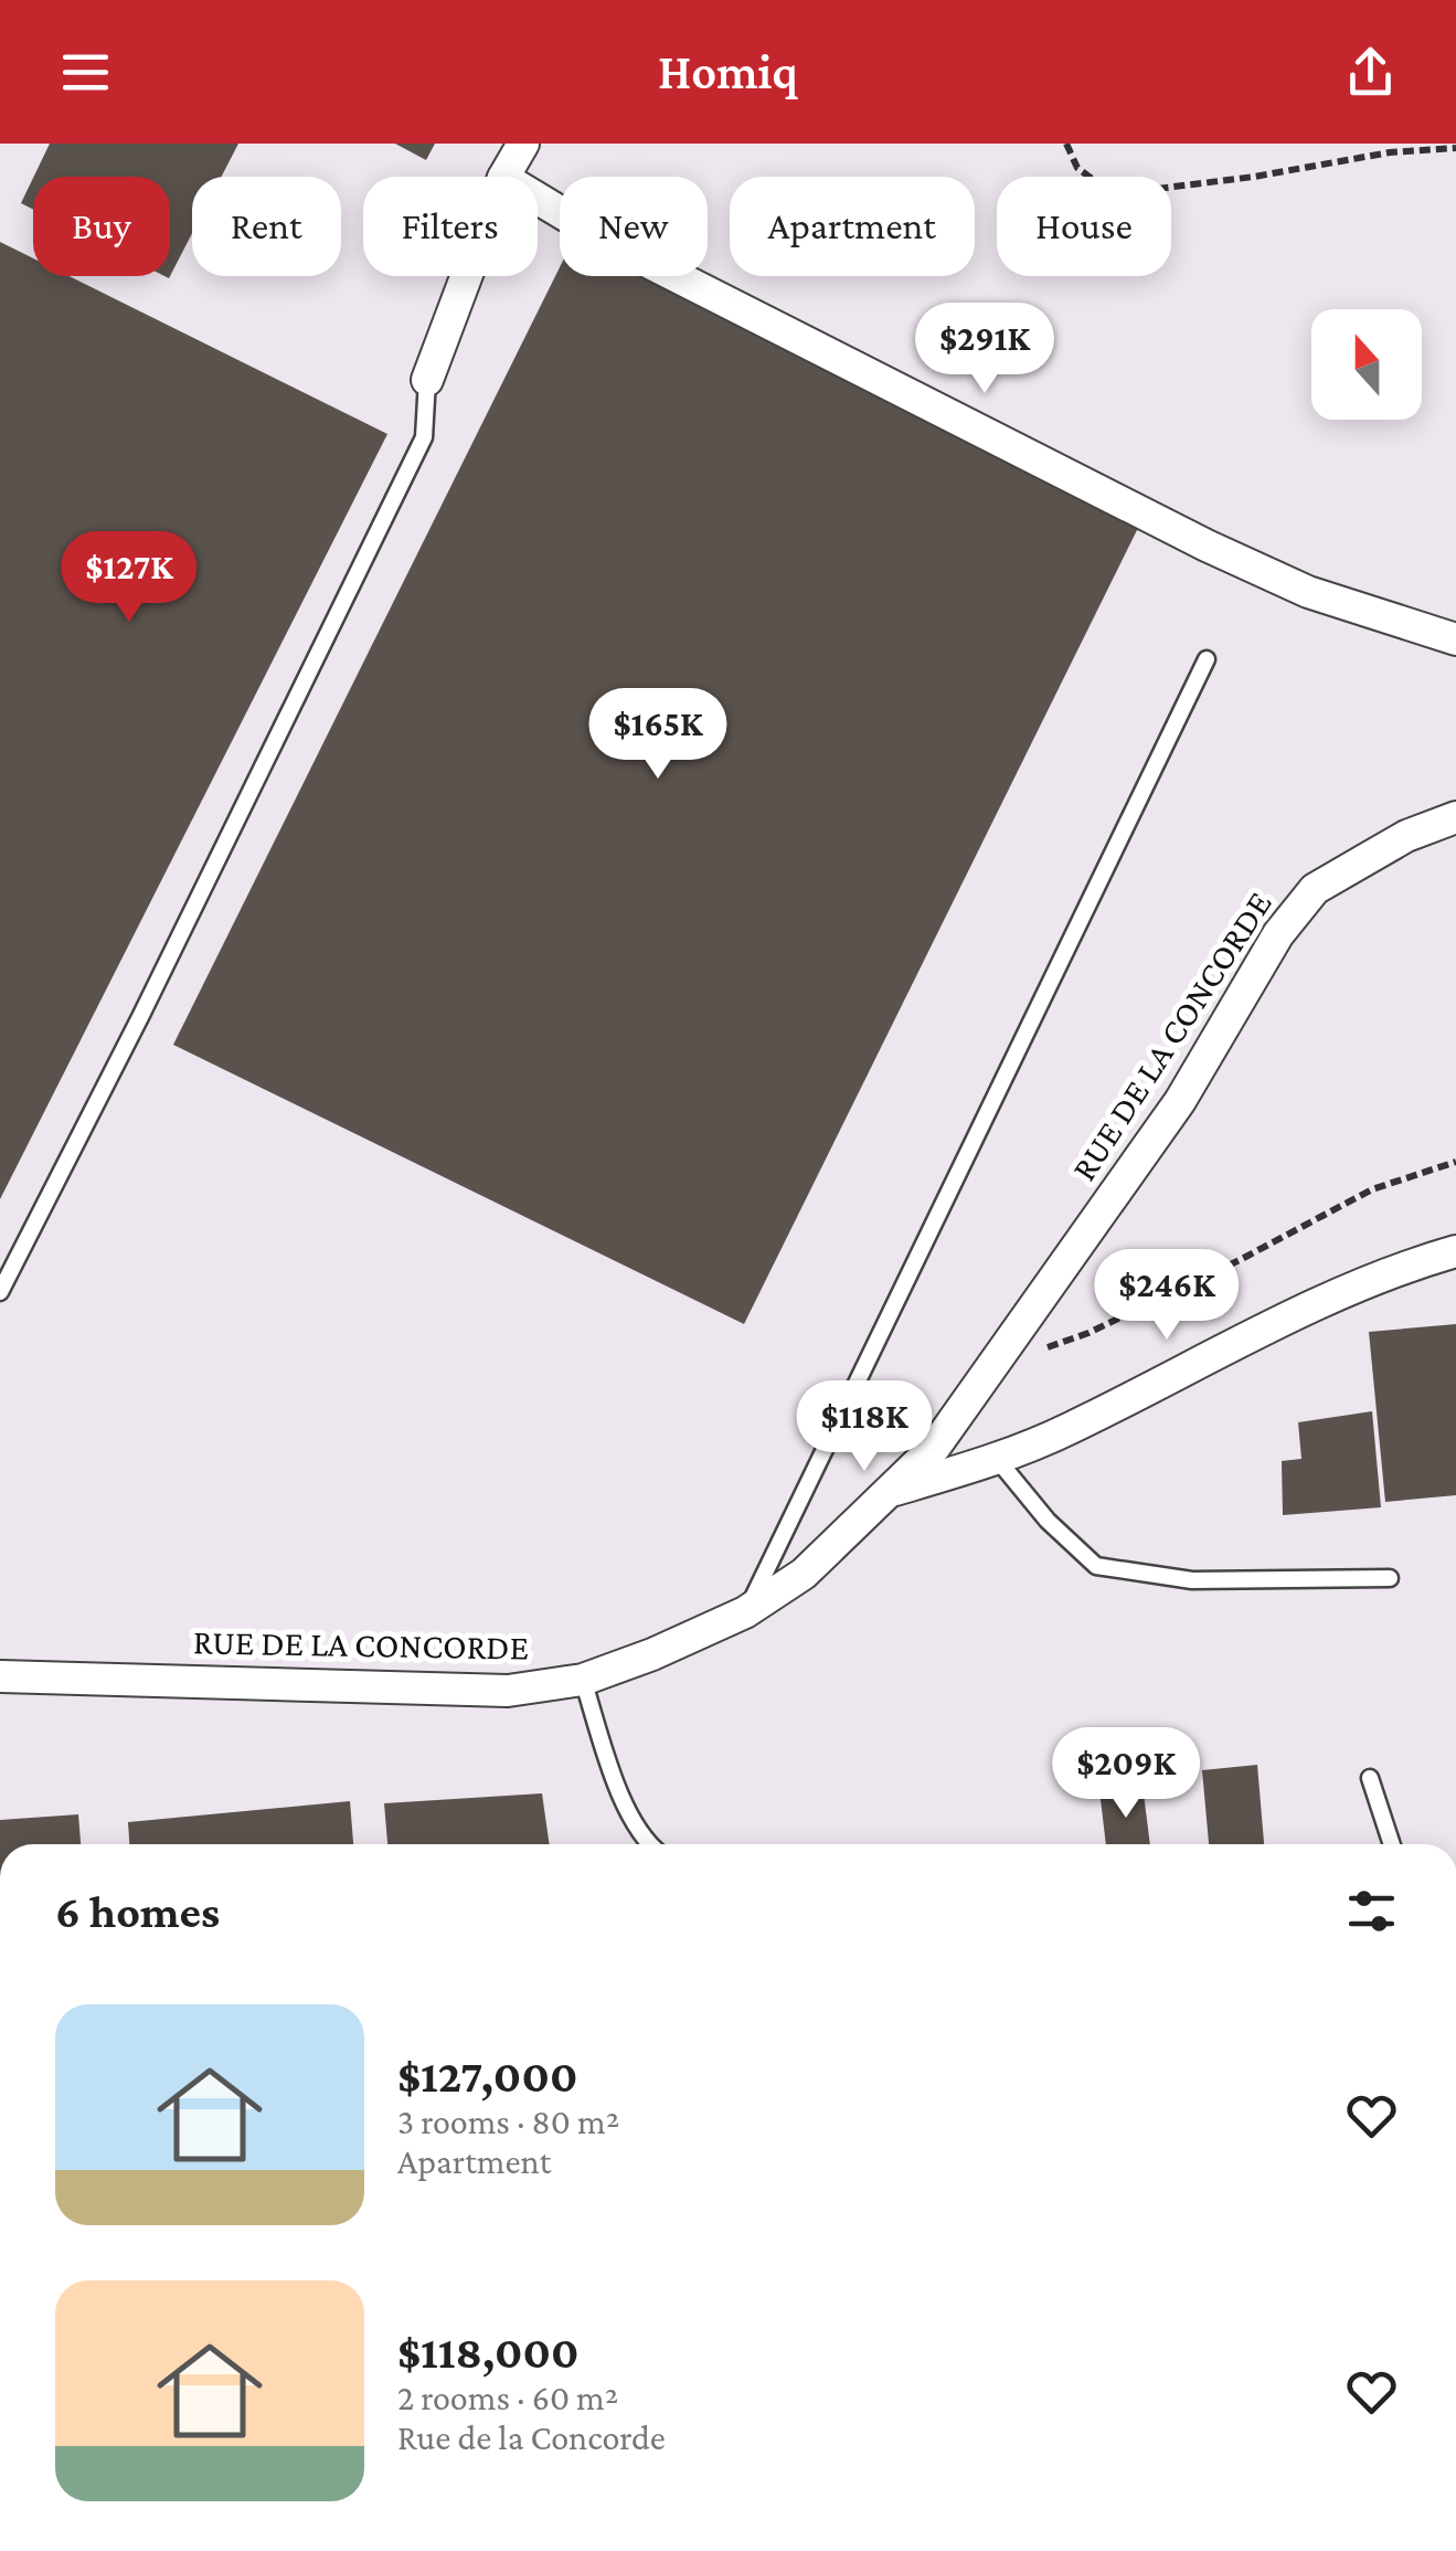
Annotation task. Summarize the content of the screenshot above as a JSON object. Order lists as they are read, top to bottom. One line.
{"streets":{"street":["RUE DE LA CONCORDE"]},"north":"top","page":{"header":"Homiq","chip":["Buy","Rent","Filters","New","Apartment","House"],"price":["$291K","$127K","$165K","$246K","$118K","$209K"],"heading":"6 homes","list":[{"name":"$127,000","note":"3 rooms · 80 m² · Apartment"},{"name":"$118,000","note":"2 rooms · 60 m² · Rue de la Concorde"}]}}
